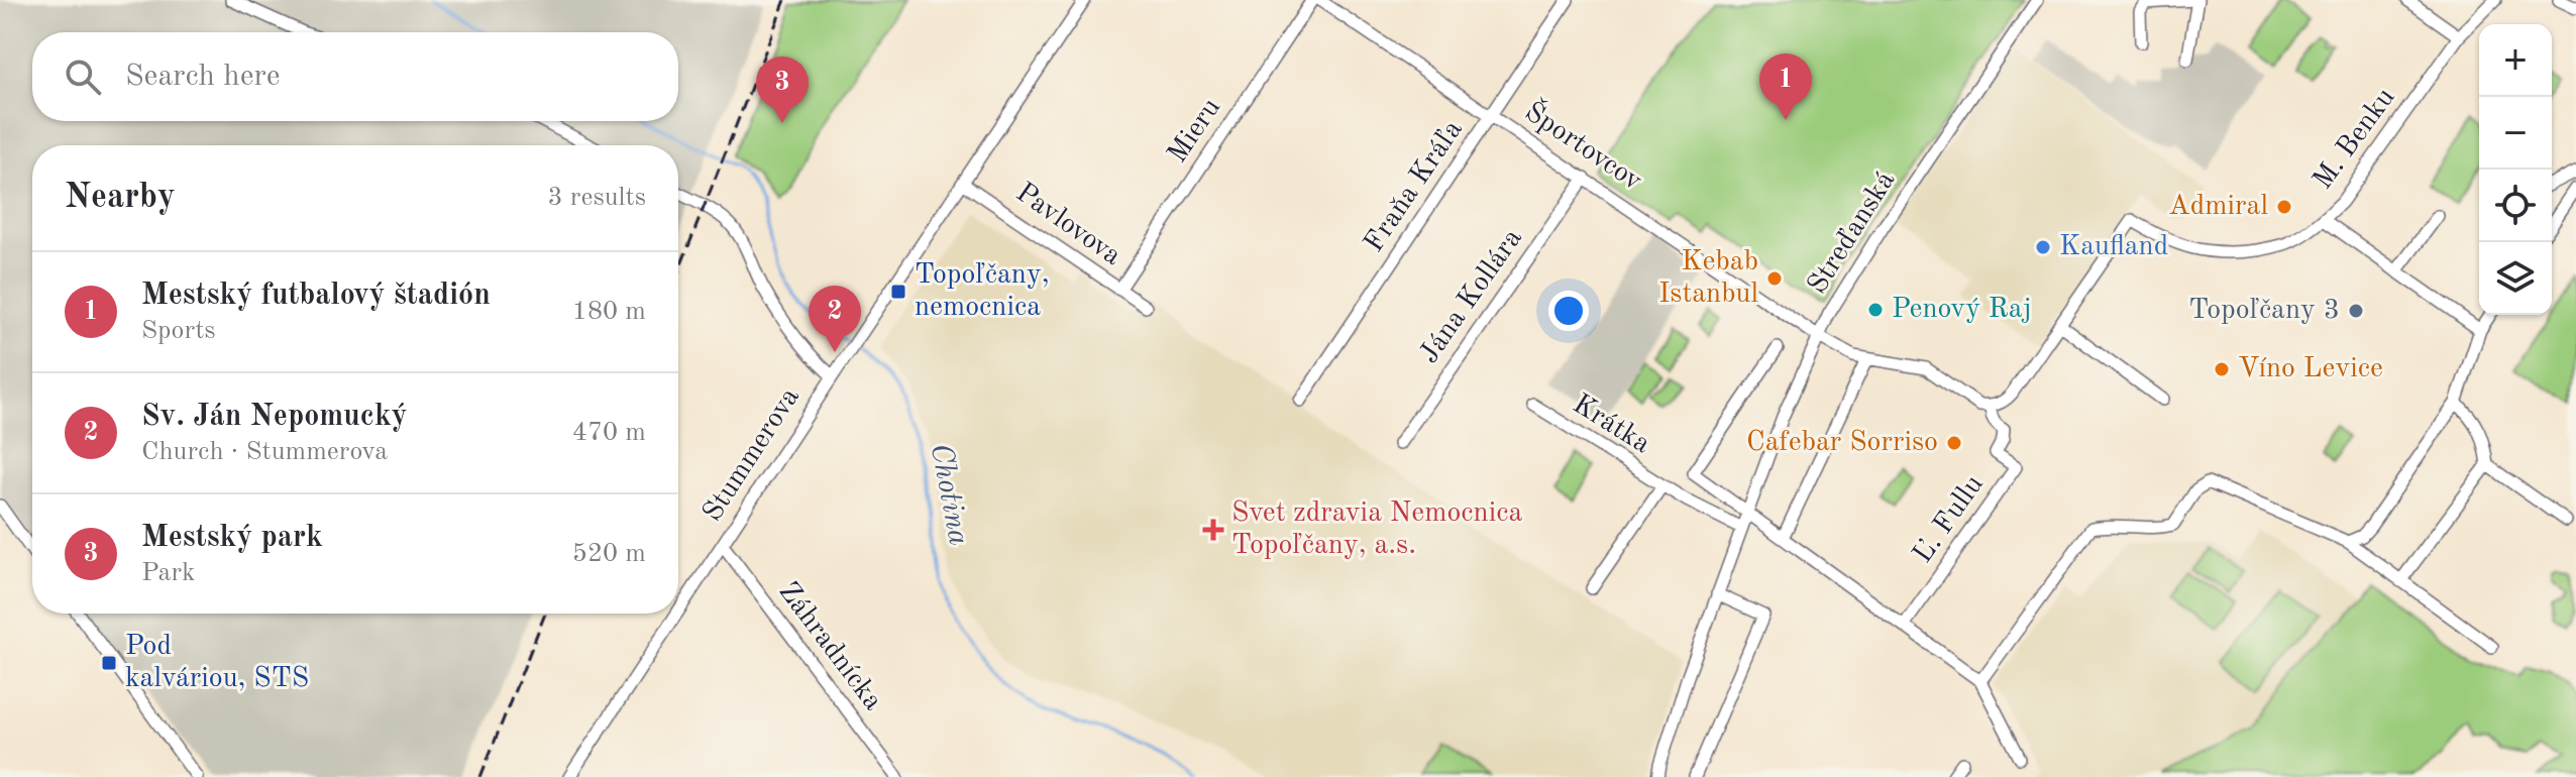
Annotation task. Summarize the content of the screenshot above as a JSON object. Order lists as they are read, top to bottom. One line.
{"streets":{"street":["Mieru","M. Benku","Športovcov","Fraňa Kráľa","Pavlovova","Streďanská","Jána Kollára","Krátka","Stummerova","Ľ. Fullu","Záhradnícka"]},"crossings":[["Mieru","Pavlovova"],["Športovcov","Fraňa Kráľa"],["Športovcov","Streďanská"],["Športovcov","Jána Kollára"],["Športovcov","Ľ. Fullu"],["Pavlovova","Stummerova"],["Streďanská","Krátka"],["Stummerova","Záhradnícka"]],"water":["Chotina"],"places":{"other":["Admiral","Kaufland","Kebab Istanbul","Penový Raj","Topoľčany 3","Víno Levice","Cafebar Sorriso"],"transit":["Topoľčany, nemocnica","Pod kalváriou, STS"],"health":["Svet zdravia Nemocnica Topoľčany, a.s."]},"page":{"map_buttons":["+","−"],"search":"Search here","pins":["1","3","2"],"heading":["Nearby","3 results"],"list":[{"mark":"1","name":"Mestský futbalový štadión","note":"Sports","value":"180 m"},{"mark":"2","name":"Sv. Ján Nepomucký","note":"Church · Stummerova","value":"470 m"},{"mark":"3","name":"Mestský park","note":"Park","value":"520 m"}]}}
